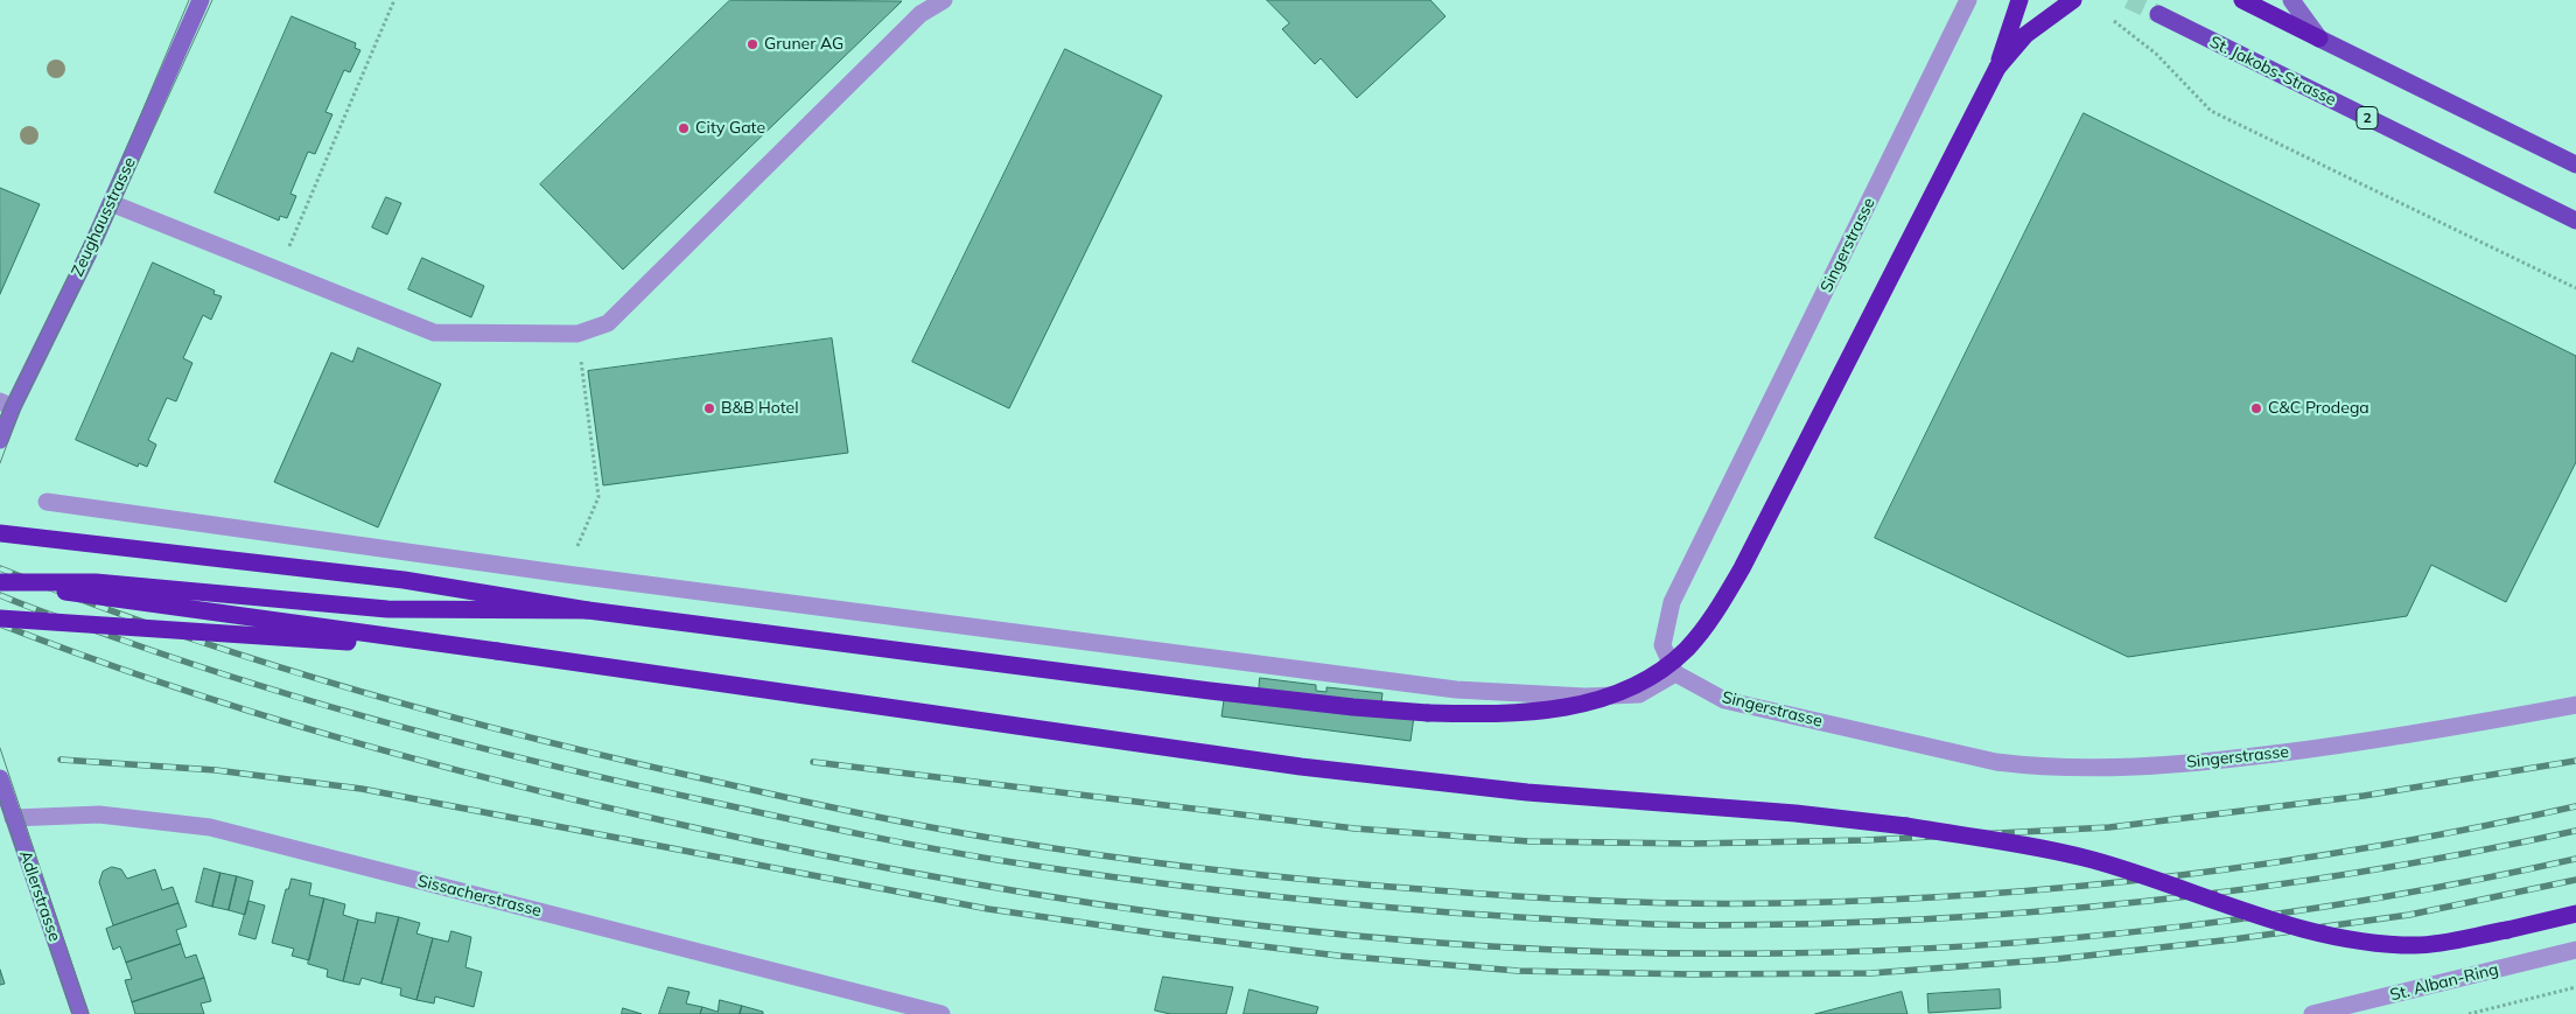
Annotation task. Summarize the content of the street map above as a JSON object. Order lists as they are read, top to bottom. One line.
{"streets":{"main road":["St. Jakobs-Strasse","2"],"street":["Zeughausstrasse","Singerstrasse","Adlerstrasse","Sissacherstrasse","St. Alban-Ring"]},"crossings":[["Adlerstrasse","Sissacherstrasse"]],"places":["Gruner AG","City Gate","B&B Hotel","C&C Prodega"]}
